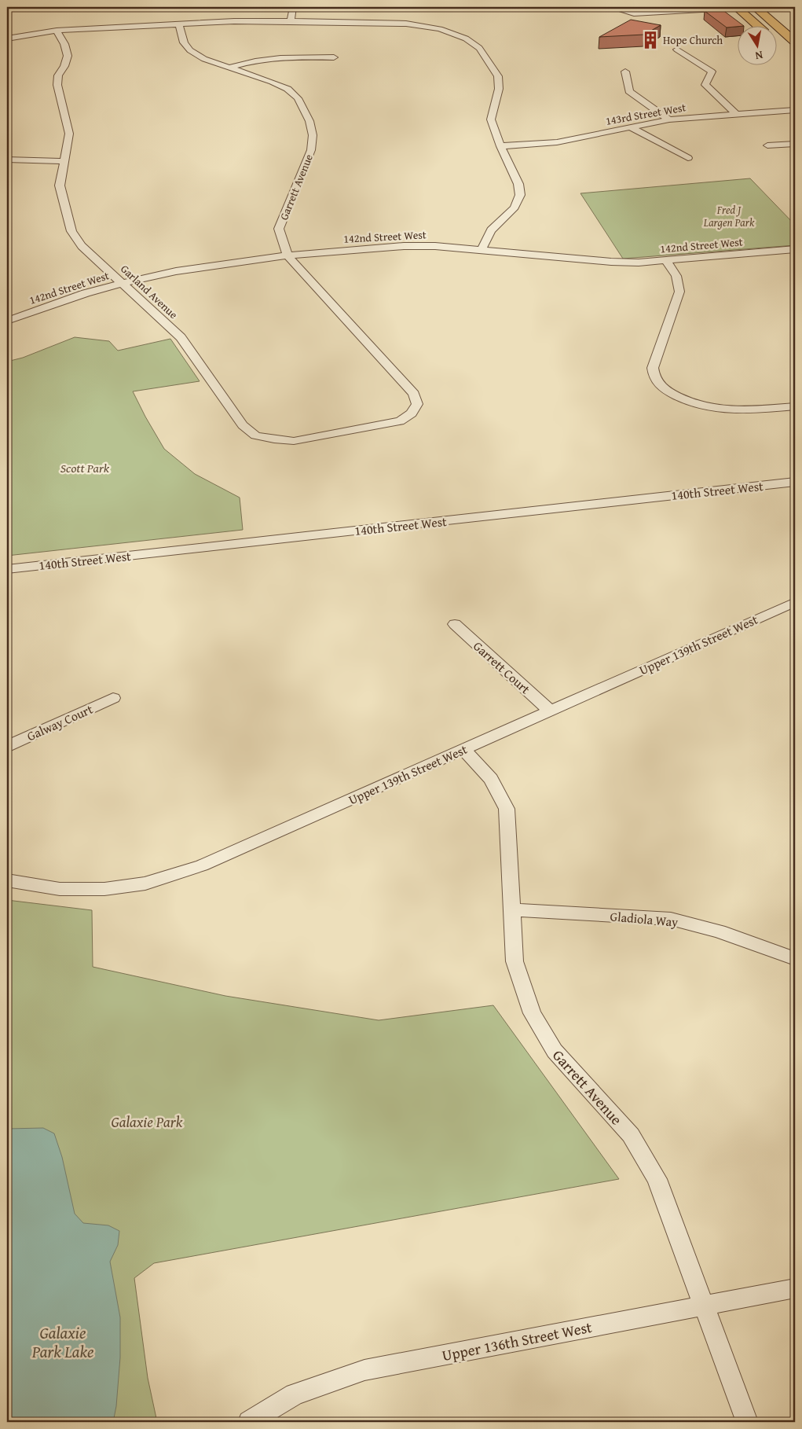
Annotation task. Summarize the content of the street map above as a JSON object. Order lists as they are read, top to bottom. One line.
{"streets":{"street":["143rd Street West","Garrett Avenue","142nd Street West","Garland Avenue","140th Street West","Upper 139th Street West","Garrett Court","Galway Court","Gladiola Way","Upper 136th Street West"]},"crossings":[["Garrett Avenue","142nd Street West"],["Garrett Avenue","Garland Avenue"],["Garrett Avenue","Upper 139th Street West"],["Garrett Avenue","Gladiola Way"],["Garrett Avenue","Upper 136th Street West"],["142nd Street West","Garland Avenue"],["Upper 139th Street West","Garrett Court"]],"water":["Galaxie Park Lake"],"parks":["Fred J Largen Park","Scott Park","Galaxie Park"],"places":{"building":["Hope Church"]},"north":"bottom"}
